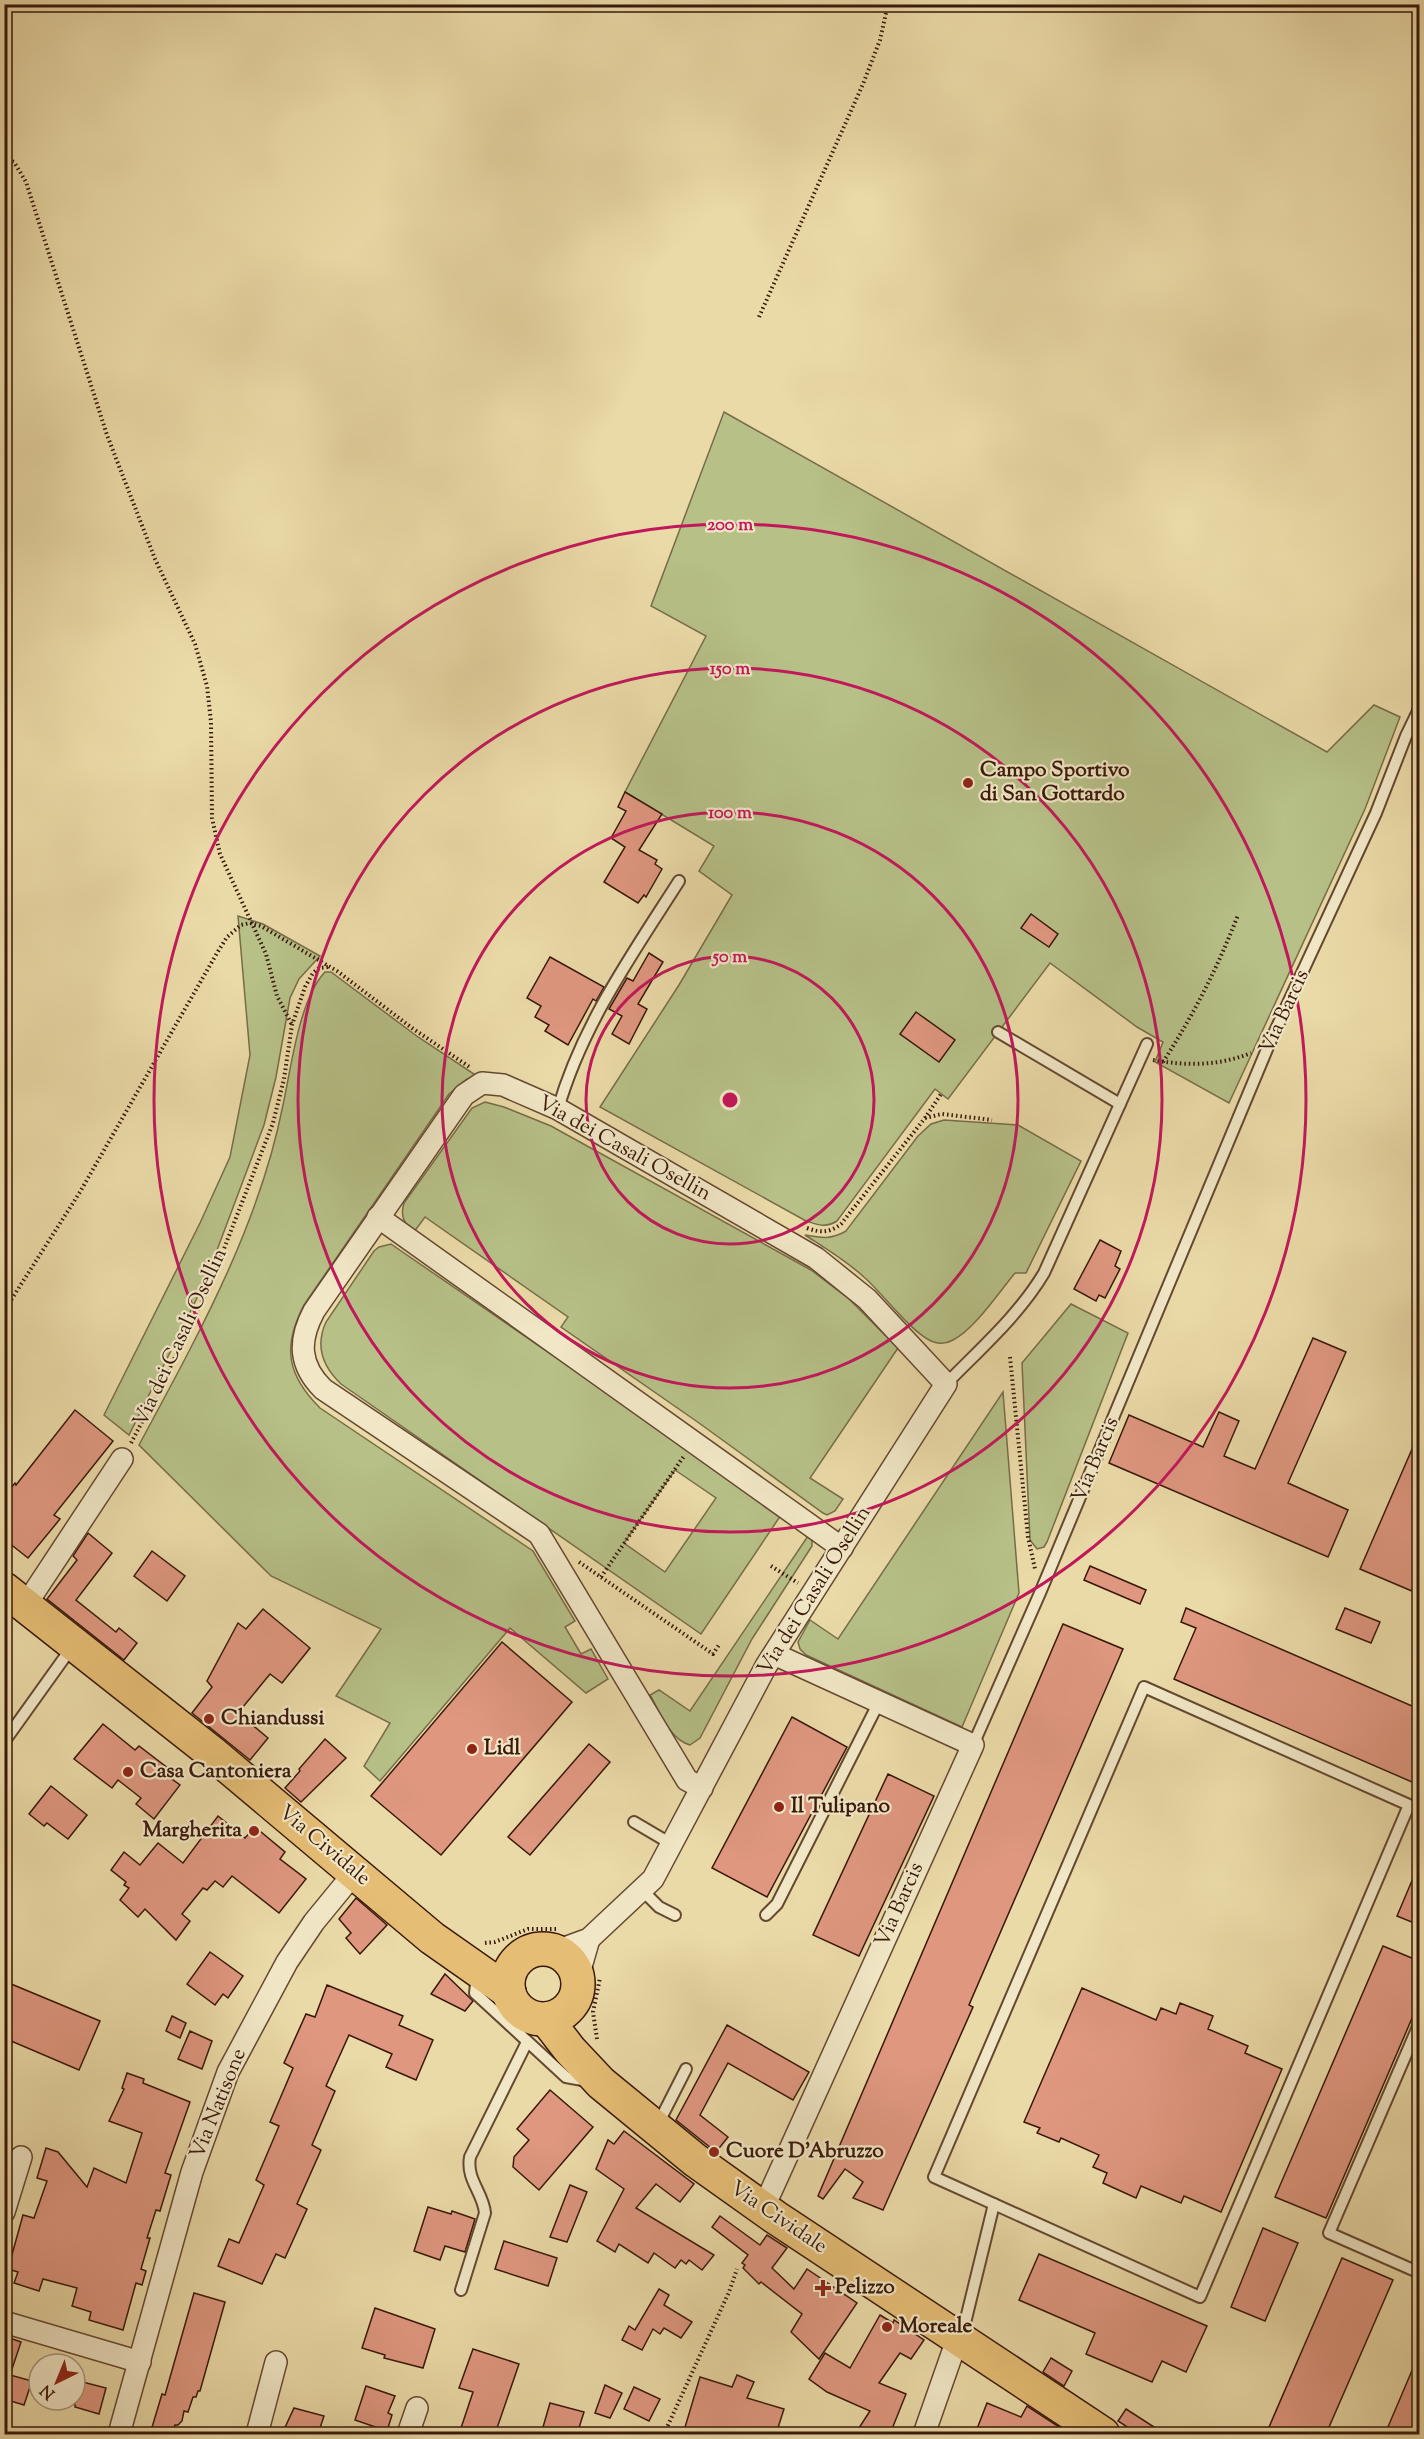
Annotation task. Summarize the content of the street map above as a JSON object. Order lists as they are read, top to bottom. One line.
{"streets":{"main road":["Via Cividale"],"street":["Via Barcis","Via dei Casali Osellin","Via Natisone"]},"crossings":[["Via Barcis","Via Cividale"],["Via dei Casali Osellin","Via Cividale"],["Via Cividale","Via Natisone"]],"places":{"other":["Campo Sportivo di San Gottardo","Chiandussi","Lidl","Casa Cantoniera","Il Tulipano","Margherita","Cuore D’Abruzzo","Moreale"],"health":["Pelizzo"]},"north":"bottom left","rings":["200 m","150 m","100 m","50 m"]}
